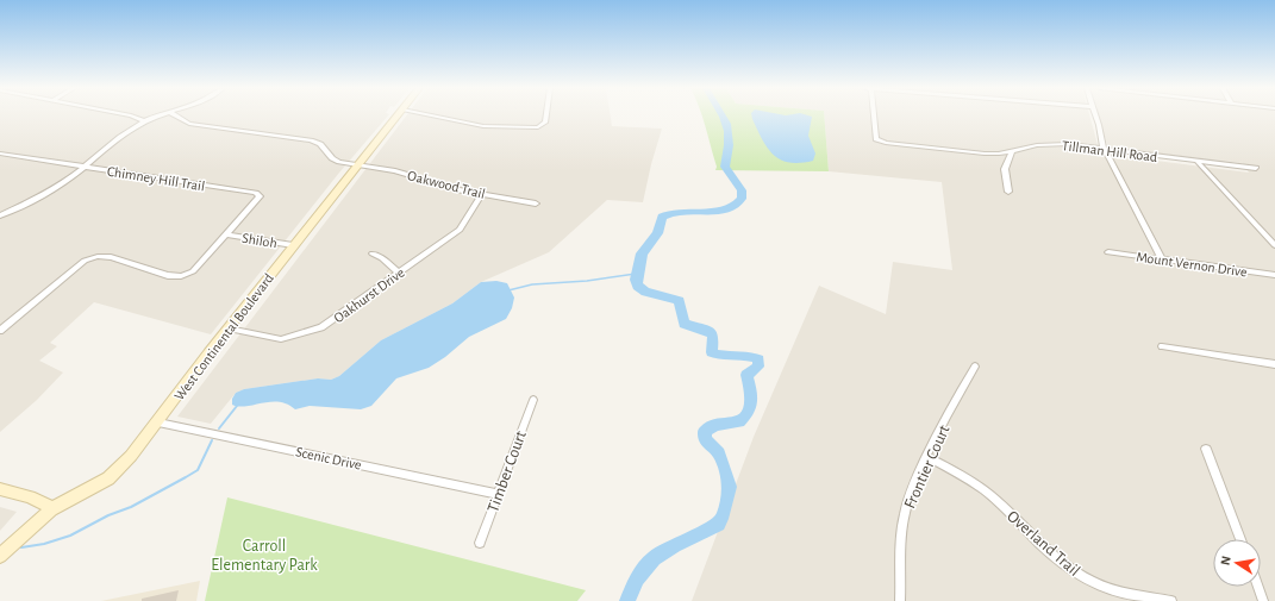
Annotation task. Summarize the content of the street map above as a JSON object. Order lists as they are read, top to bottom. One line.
{"streets":{"main road":["West Continental Boulevard"],"street":["Tillman Hill Road","Chimney Hill Trail","Oakwood Trail","Shiloh","Mount Vernon Drive","Oakhurst Drive","Scenic Drive","Frontier Court","Timber Court","Overland Trail"]},"crossings":[["Chimney Hill Trail","Shiloh"],["Oakwood Trail","Oakhurst Drive"],["Oakwood Trail","West Continental Boulevard"],["Shiloh","West Continental Boulevard"],["Oakhurst Drive","West Continental Boulevard"],["West Continental Boulevard","Scenic Drive"],["Scenic Drive","Timber Court"],["Frontier Court","Overland Trail"]],"parks":["Carroll Elementary Park"],"north":"left"}
